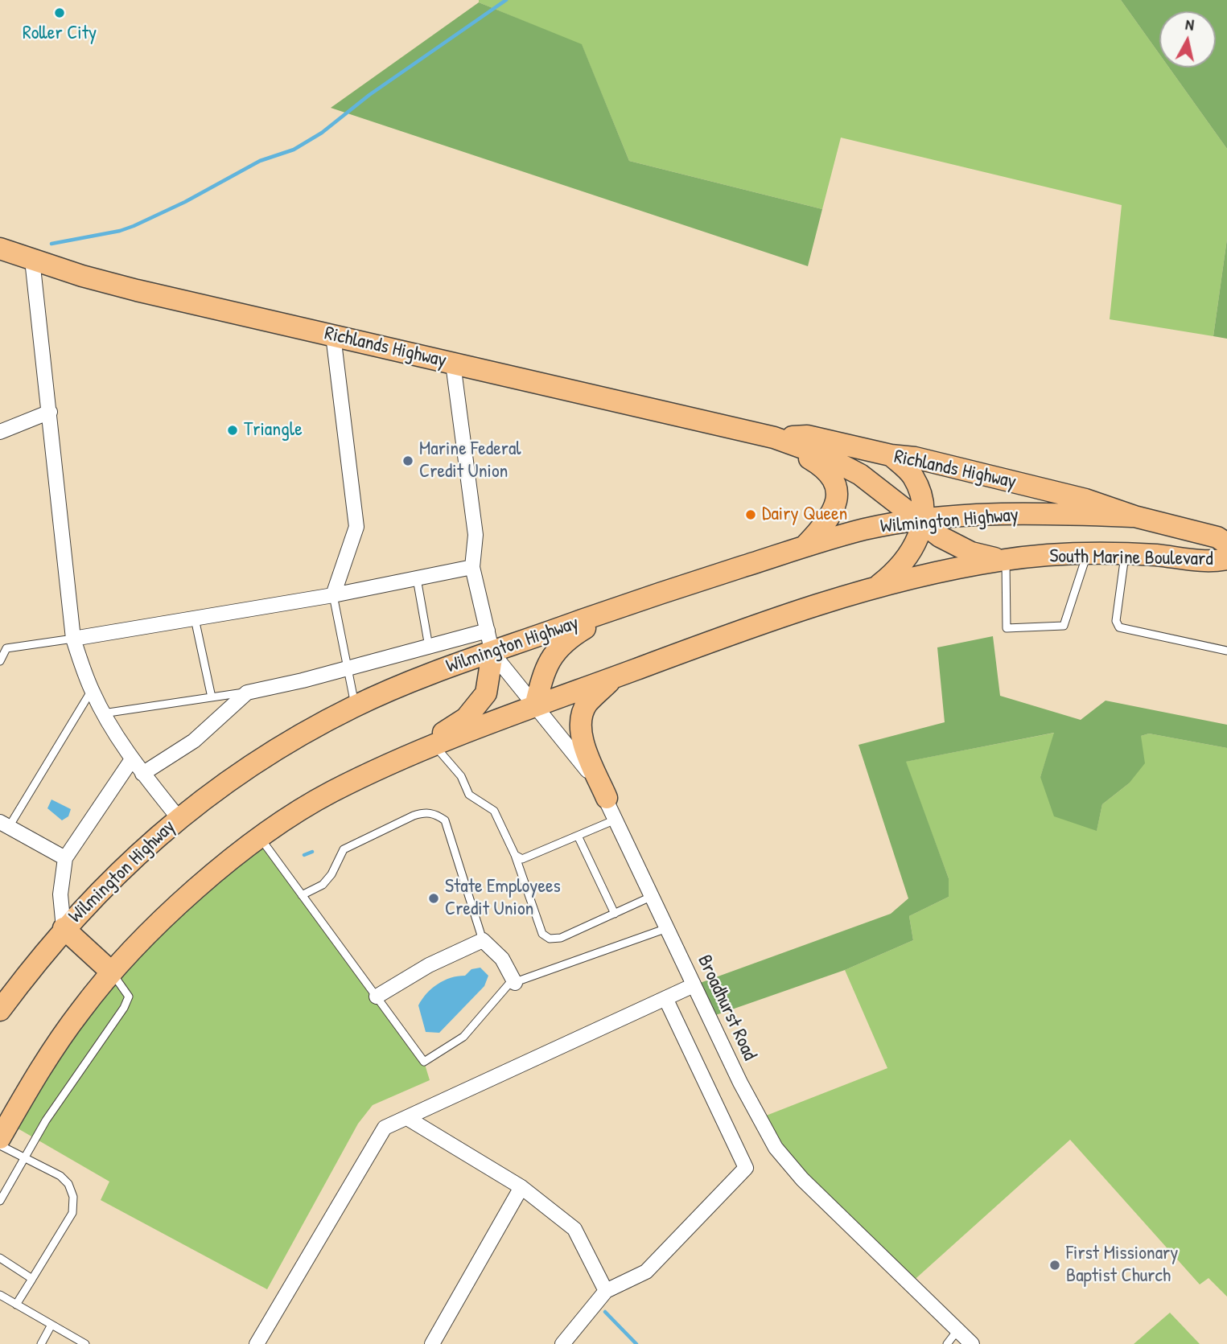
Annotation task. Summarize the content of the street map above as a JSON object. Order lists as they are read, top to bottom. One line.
{"streets":{"main road":["Richlands Highway","Wilmington Highway","South Marine Boulevard"],"street":["Broadhurst Road"]},"crossings":[["Richlands Highway","Wilmington Highway"],["Richlands Highway","South Marine Boulevard"],["Wilmington Highway","South Marine Boulevard"],["Wilmington Highway","Broadhurst Road"]],"places":["Roller City","Triangle","Marine Federal Credit Union","Dairy Queen","State Employees Credit Union","First Missionary Baptist Church"],"north":"top"}
